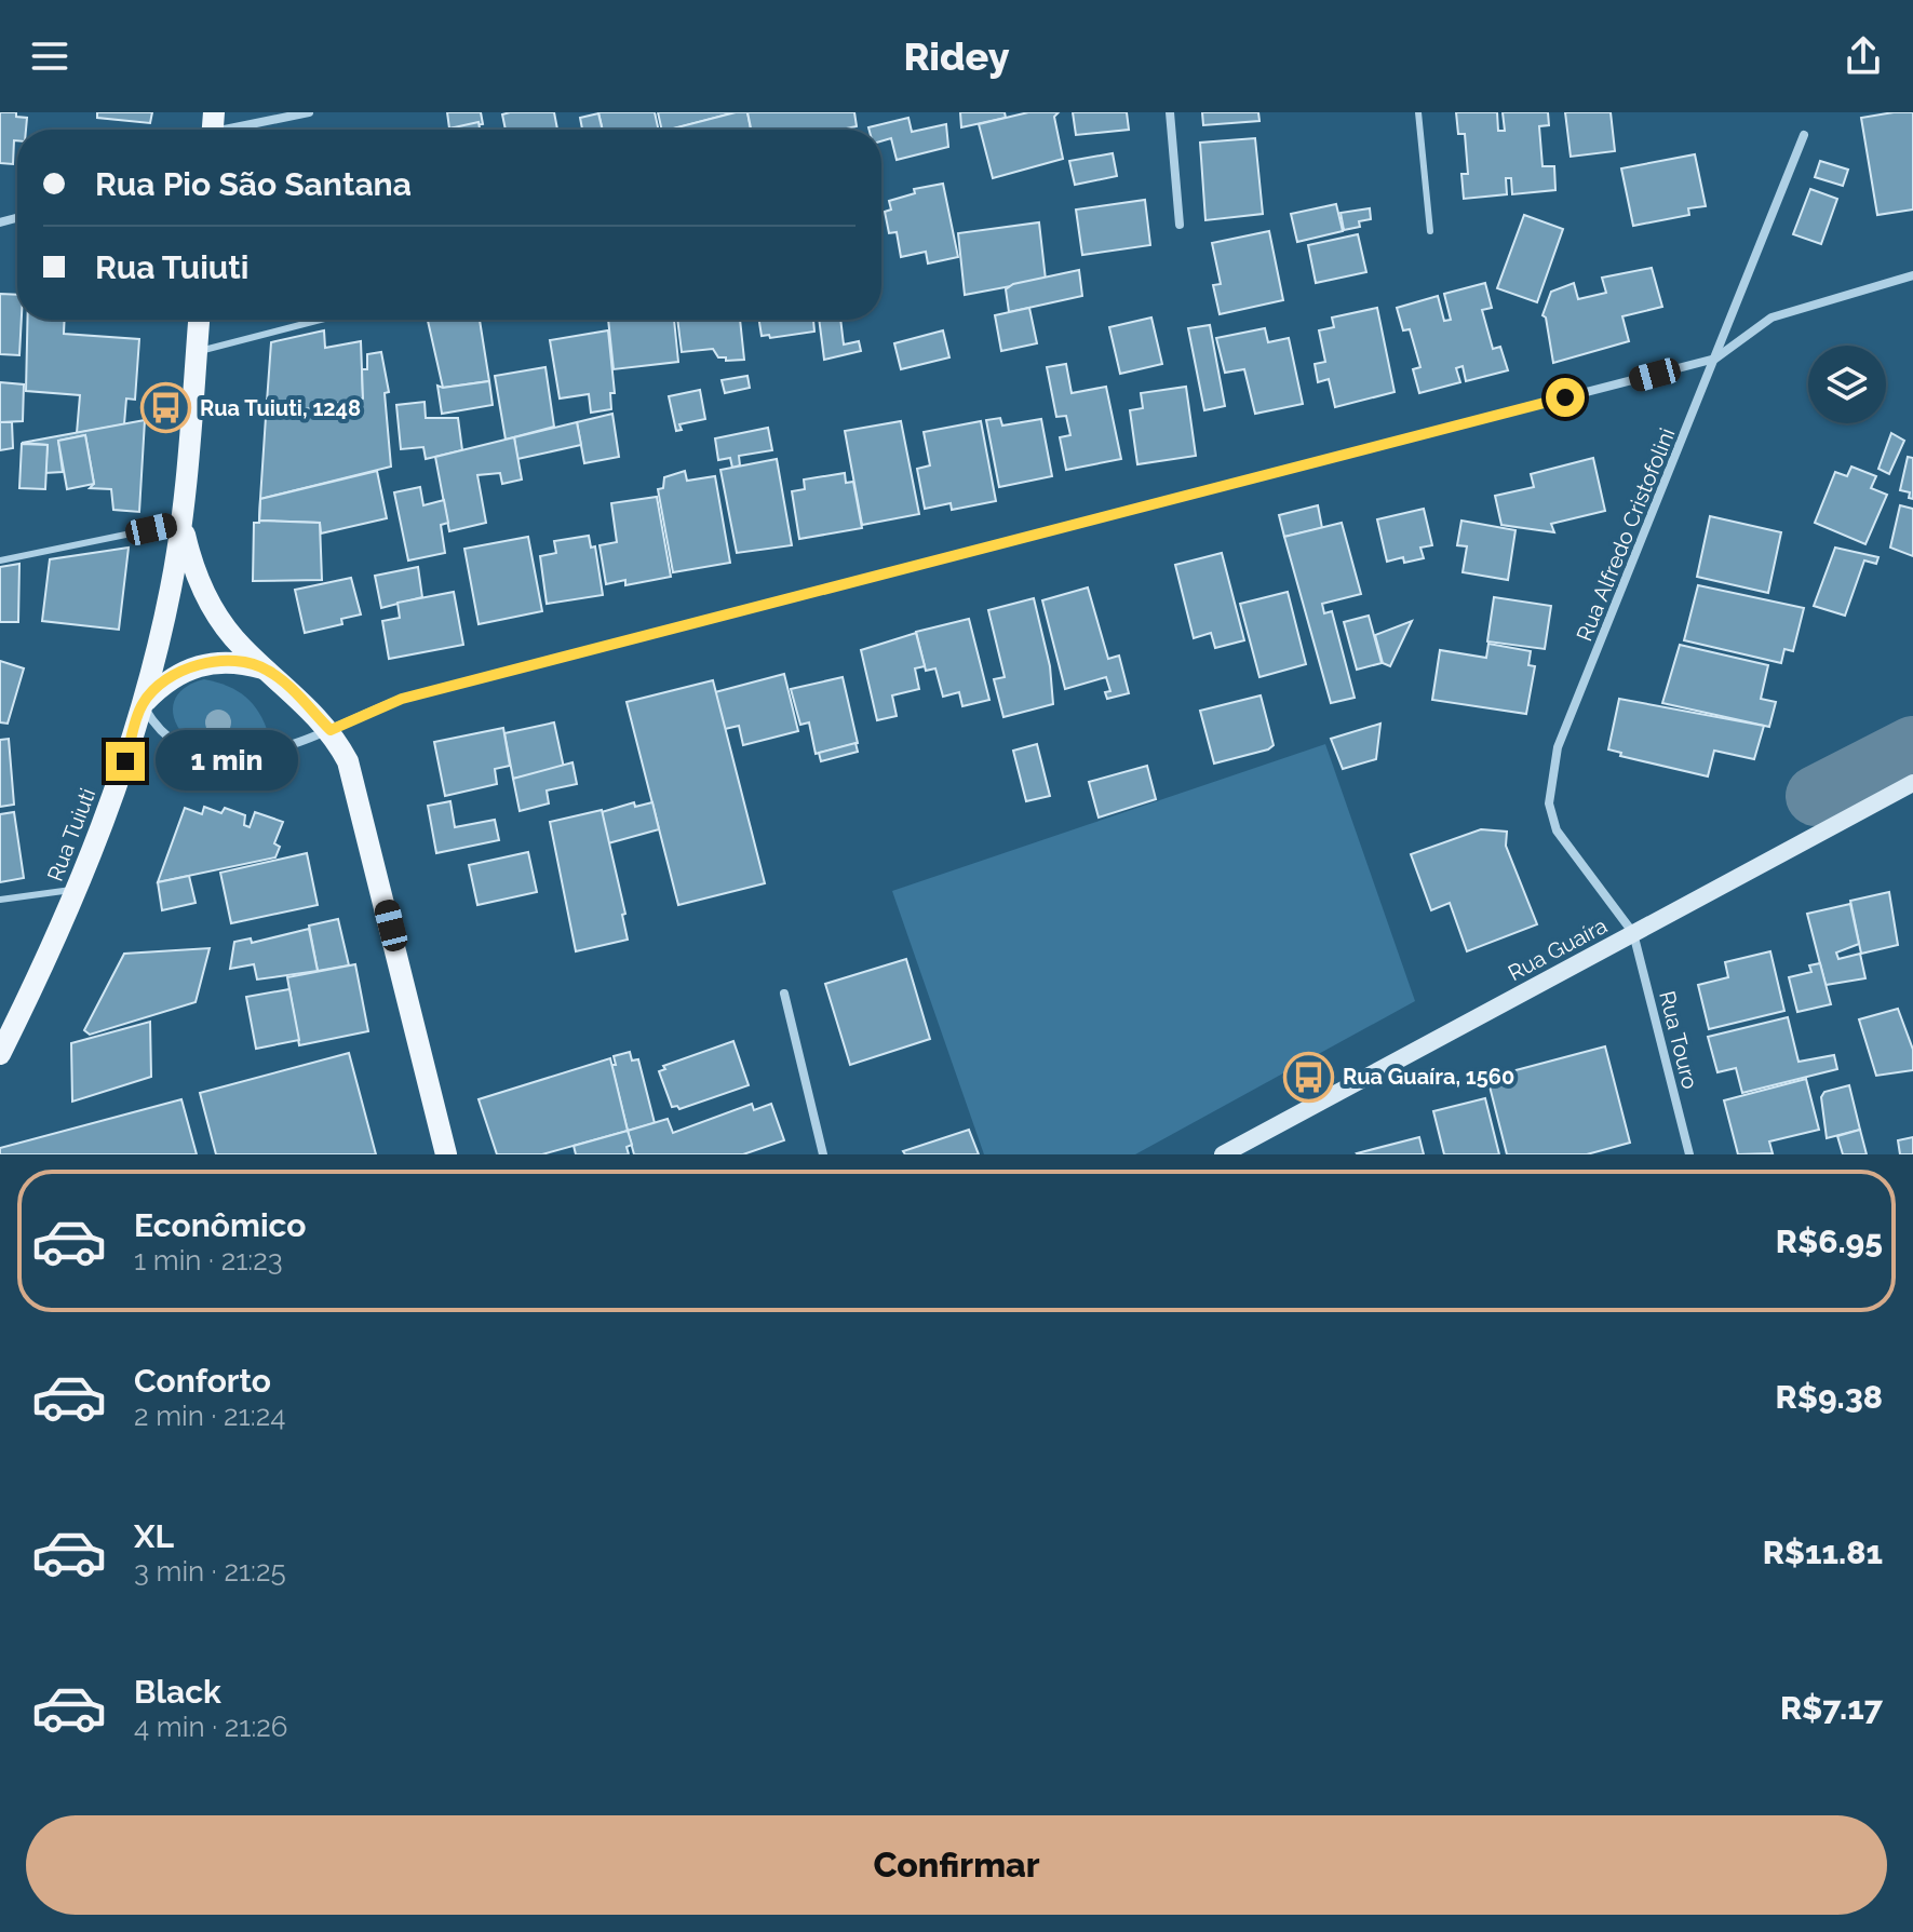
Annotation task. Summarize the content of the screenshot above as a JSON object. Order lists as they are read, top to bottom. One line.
{"streets":{"main road":["Rua Tuiuti"],"street":["Rua Alfredo Cristofolini","Rua Guaíra","Rua Touro"]},"crossings":[["Rua Alfredo Cristofolini","Rua Guaíra"],["Rua Alfredo Cristofolini","Rua Touro"],["Rua Guaíra","Rua Touro"]],"places":{"bus stop":["Rua Tuiuti, 1248","Rua Guaíra, 1560"]},"page":{"header":"Ridey","banner":["Rua Pio São Santana","Rua Tuiuti"],"bubble":"1 min","list":[{"name":"Econômico","note":"1 min · 21:23","value":"R$6.95"},{"name":"Conforto","note":"2 min · 21:24","value":"R$9.38"},{"name":"XL","note":"3 min · 21:25","value":"R$11.81"},{"name":"Black","note":"4 min · 21:26","value":"R$7.17"}],"buttons":"Confirmar"}}
